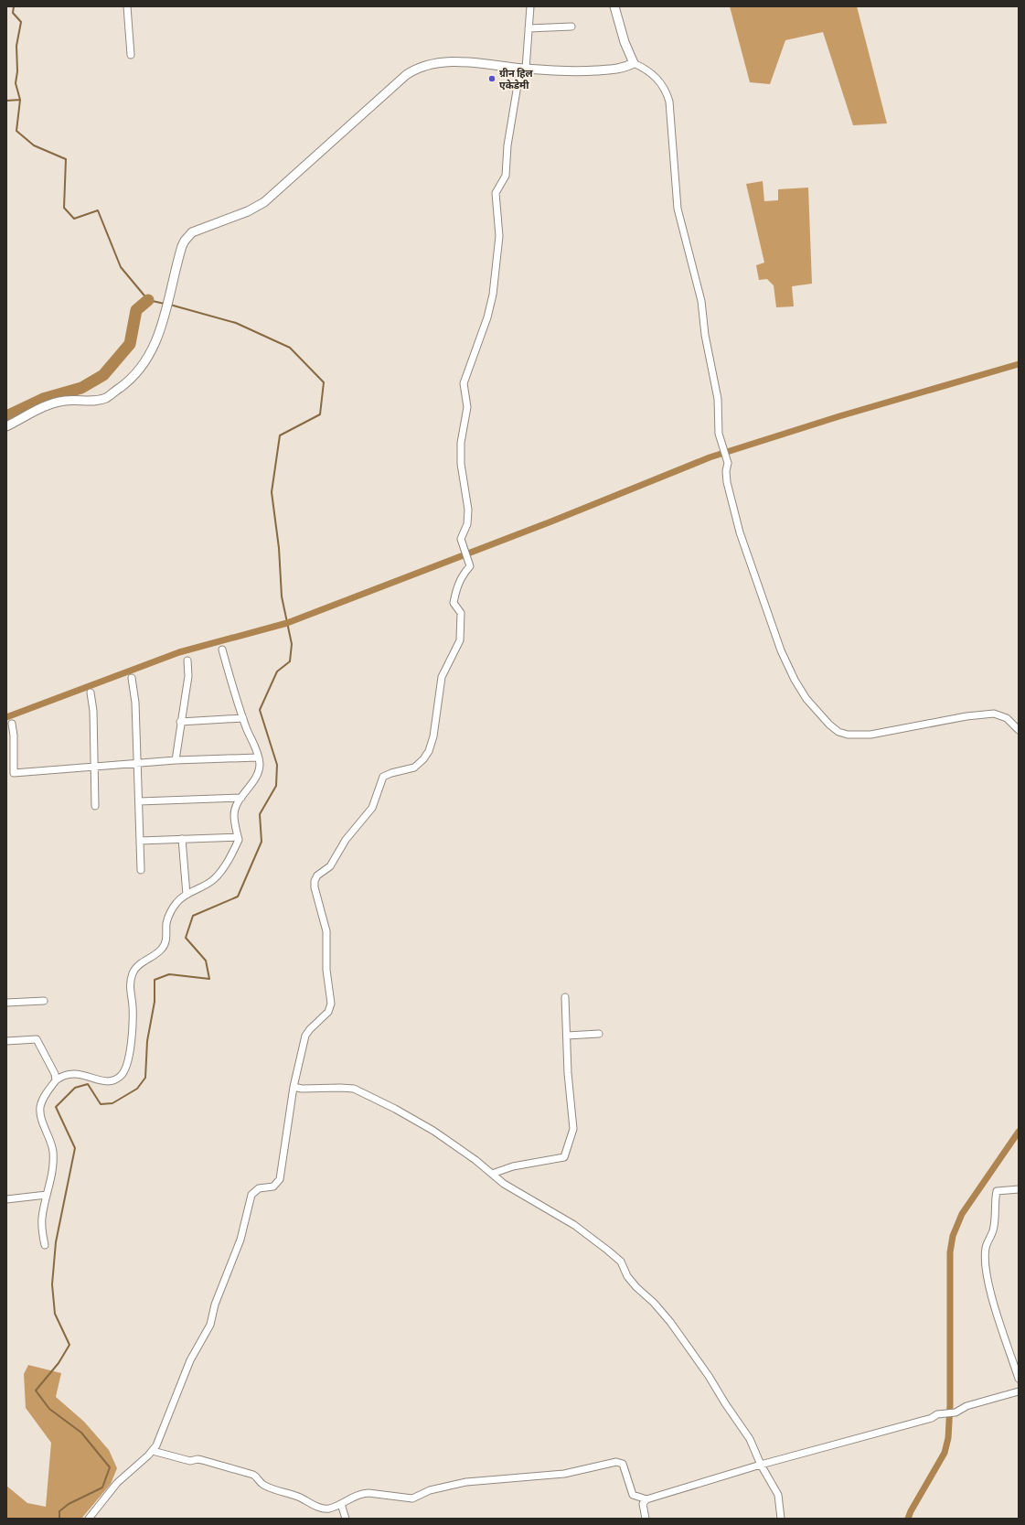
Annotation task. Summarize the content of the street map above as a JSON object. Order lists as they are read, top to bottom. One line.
{"places":["ग्रीन हिल एकेडेमी"]}
